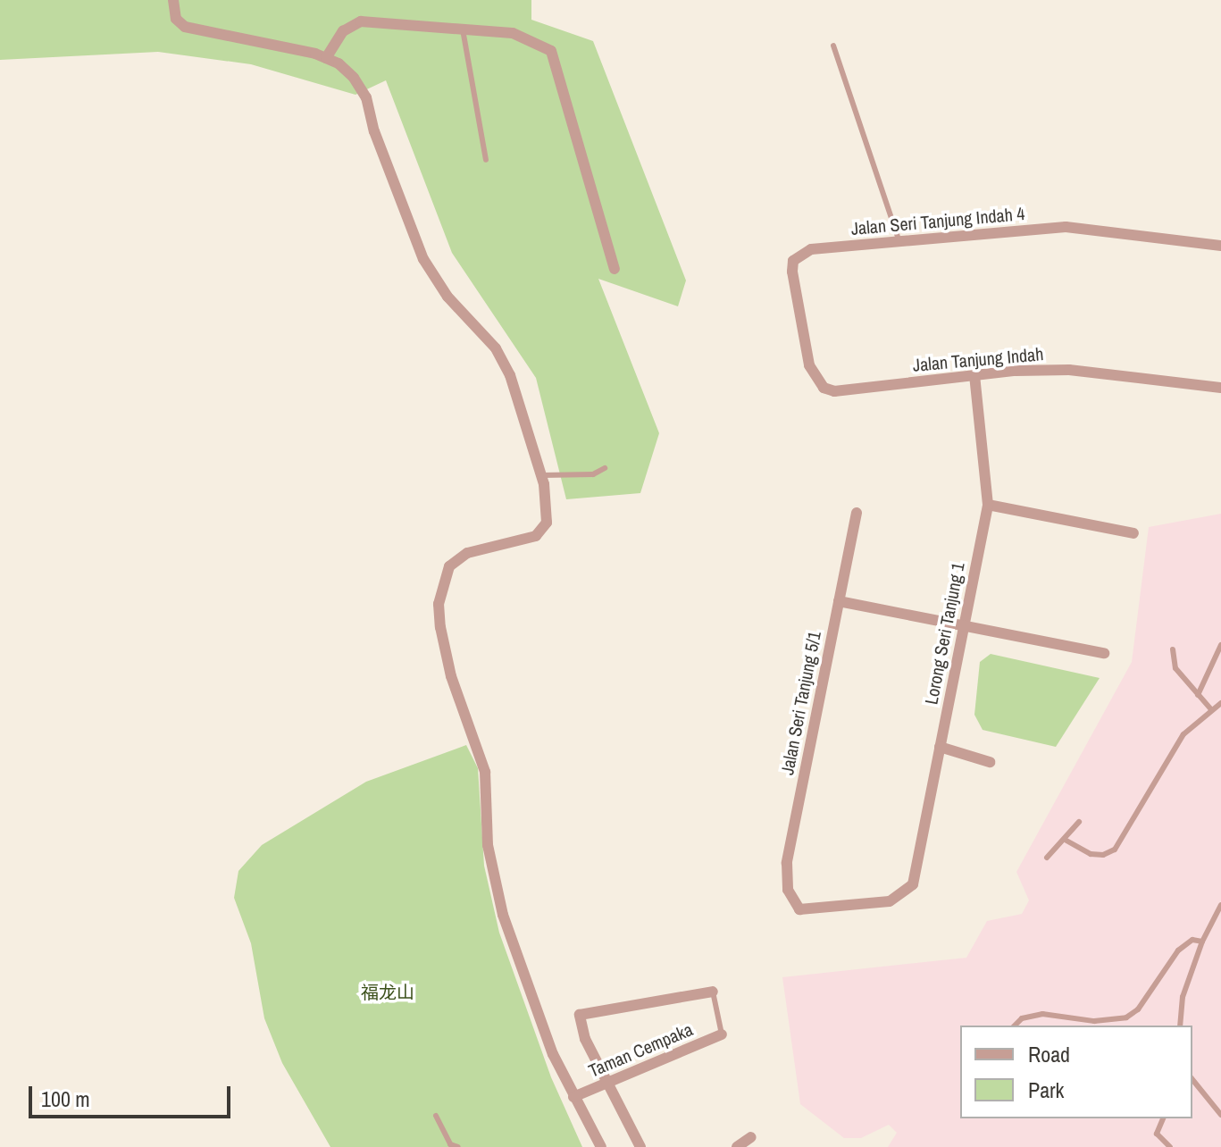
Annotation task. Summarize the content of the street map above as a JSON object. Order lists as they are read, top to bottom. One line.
{"streets":{"street":["Jalan Seri Tanjung Indah 4","Jalan Tanjung Indah","Lorong Seri Tanjung 1","Jalan Seri Tanjung 5/1","Taman Cempaka"]},"crossings":[["Jalan Seri Tanjung Indah 4","Jalan Tanjung Indah"],["Jalan Tanjung Indah","Lorong Seri Tanjung 1"],["Lorong Seri Tanjung 1","Jalan Seri Tanjung 5/1"]],"parks":["福龙山"],"legend":["Road","Park"],"scale_bar":"100 m"}
